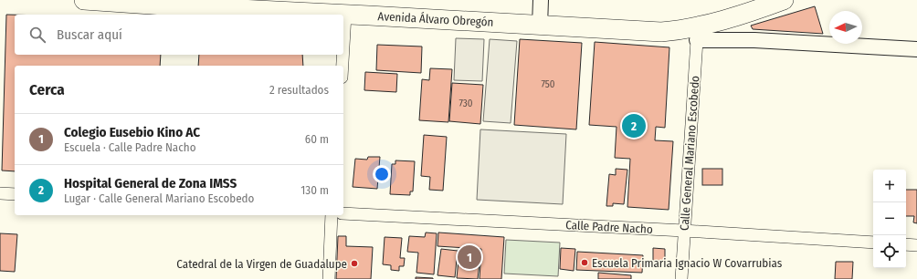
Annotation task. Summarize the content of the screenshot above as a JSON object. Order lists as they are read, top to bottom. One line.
{"streets":{"highway":["Avenida Álvaro Obregón"],"street":["Calle General Mariano Escobedo","Calle Padre Nacho"]},"crossings":[["Avenida Álvaro Obregón","Calle General Mariano Escobedo"],["Calle General Mariano Escobedo","Calle Padre Nacho"]],"places":["Escuela Primaria Ignacio W Covarrubias","Catedral de la Virgen de Guadalupe"],"house_numbers":["750","730"],"north":"left","page":{"search":"Buscar aquí","heading":["Cerca","2 resultados"],"pins":["2","1"],"list":[{"mark":"1","name":"Colegio Eusebio Kino AC","note":"Escuela · Calle Padre Nacho","value":"60 m"},{"mark":"2","name":"Hospital General de Zona IMSS","note":"Lugar · Calle General Mariano Escobedo","value":"130 m"}],"map_buttons":["+","−"]}}
